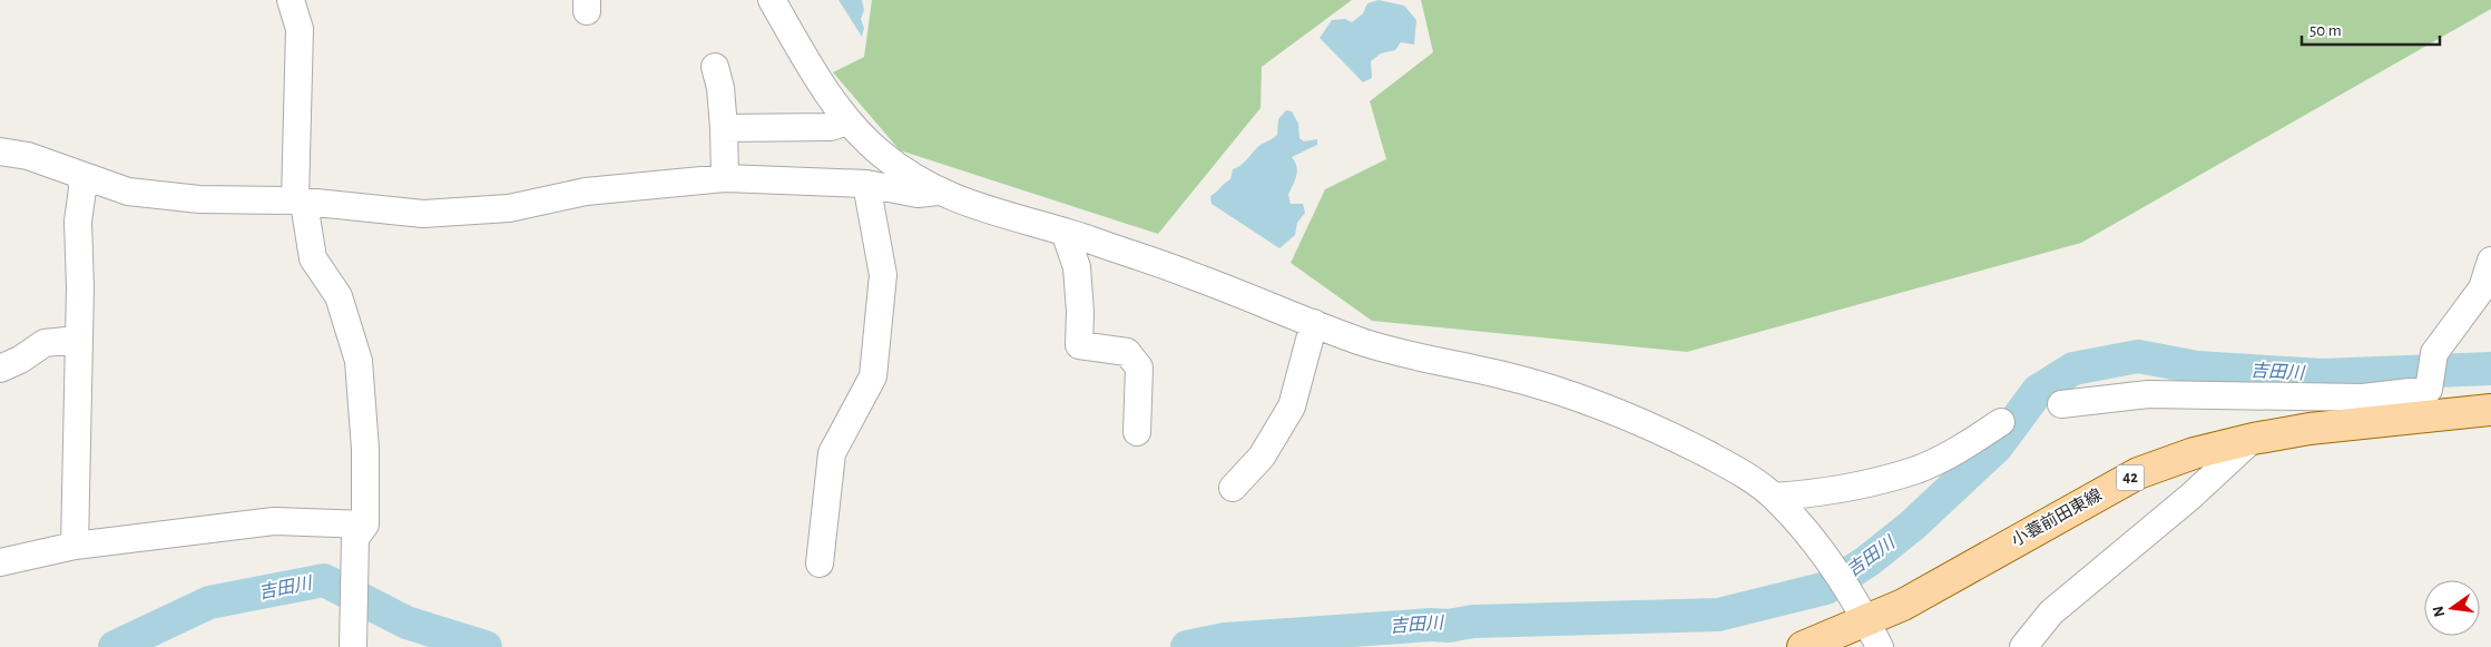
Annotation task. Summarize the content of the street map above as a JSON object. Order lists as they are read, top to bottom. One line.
{"streets":{"main road":["42","小蓑前田東線"]},"water":["吉田川"],"scale_bar":"50 m","north":"left"}
